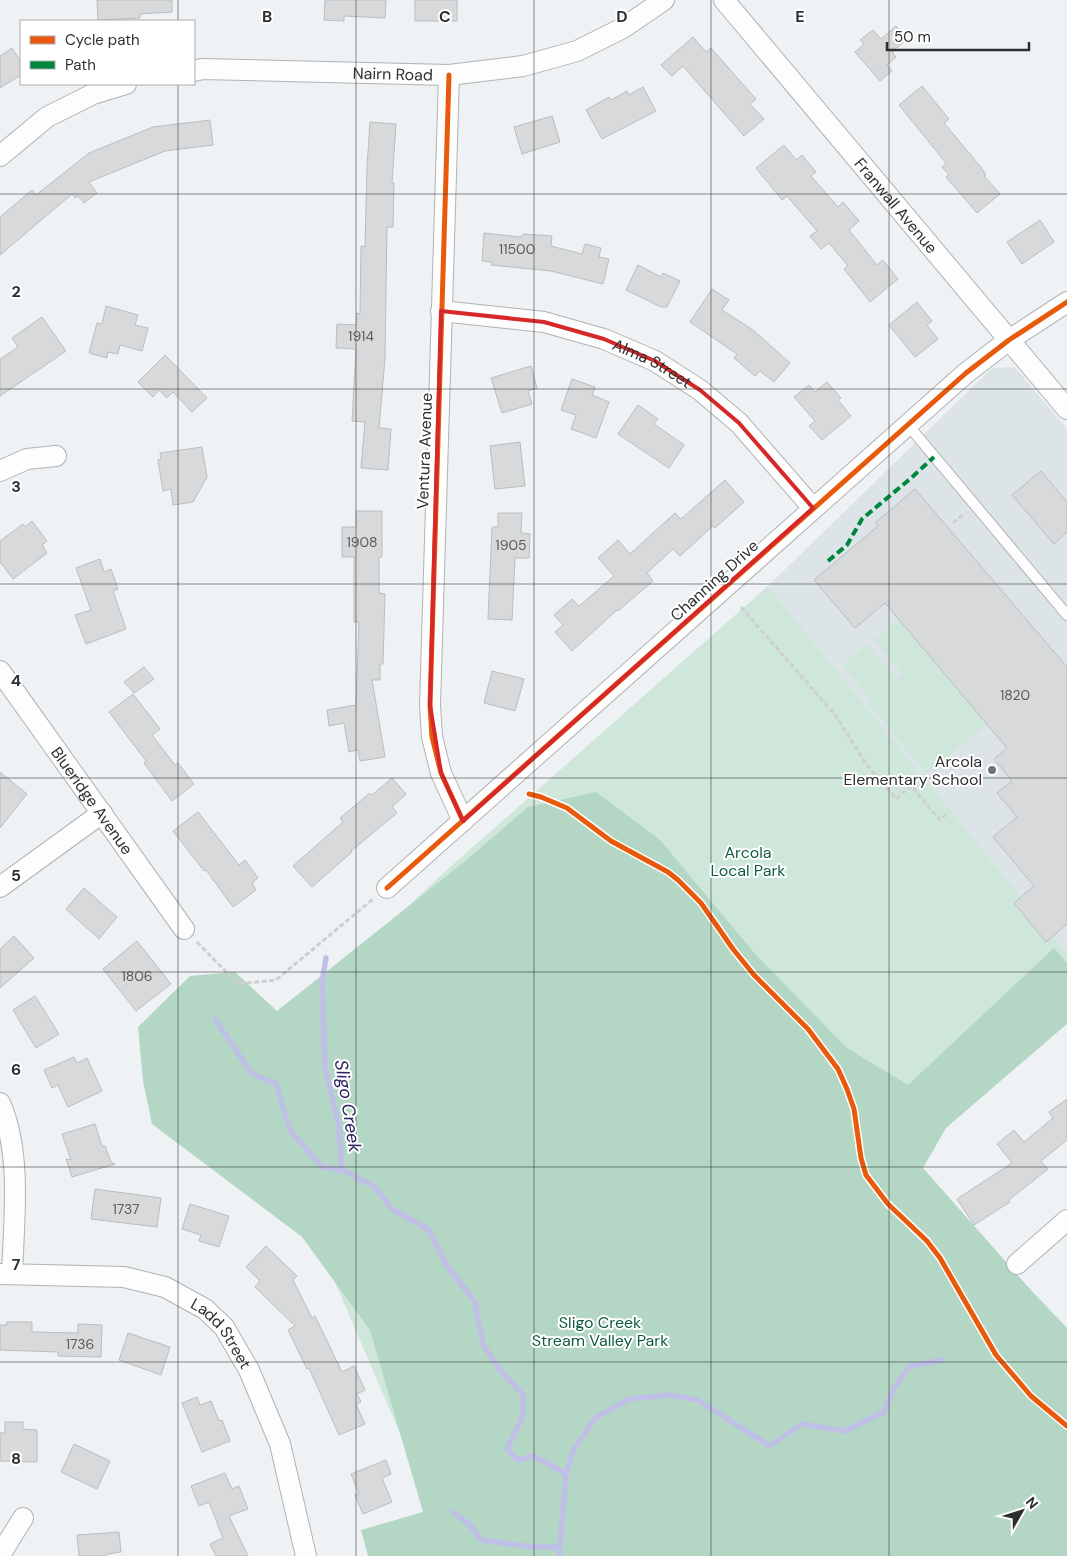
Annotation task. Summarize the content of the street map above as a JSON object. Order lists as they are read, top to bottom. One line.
{"streets":{"street":["Nairn Road","Franwall Avenue","Alma Street","Ventura Avenue","Channing Drive","Blueridge Avenue","Ladd Street"]},"crossings":[["Nairn Road","Ventura Avenue"],["Franwall Avenue","Channing Drive"],["Alma Street","Ventura Avenue"],["Alma Street","Channing Drive"],["Ventura Avenue","Channing Drive"]],"water":["Sligo Creek"],"parks":["Arcola Local Park","Sligo Creek Stream Valley Park"],"places":["Arcola Elementary School"],"house_numbers":["11500","1914","1908","1905","1820","1806","1737","1736"],"legend":["Cycle path","Path"],"scale_bar":"50 m","north":"top right","grid":{"columns":["B","C","D","E"],"rows":["2","3","4","5","6","7","8"]}}
